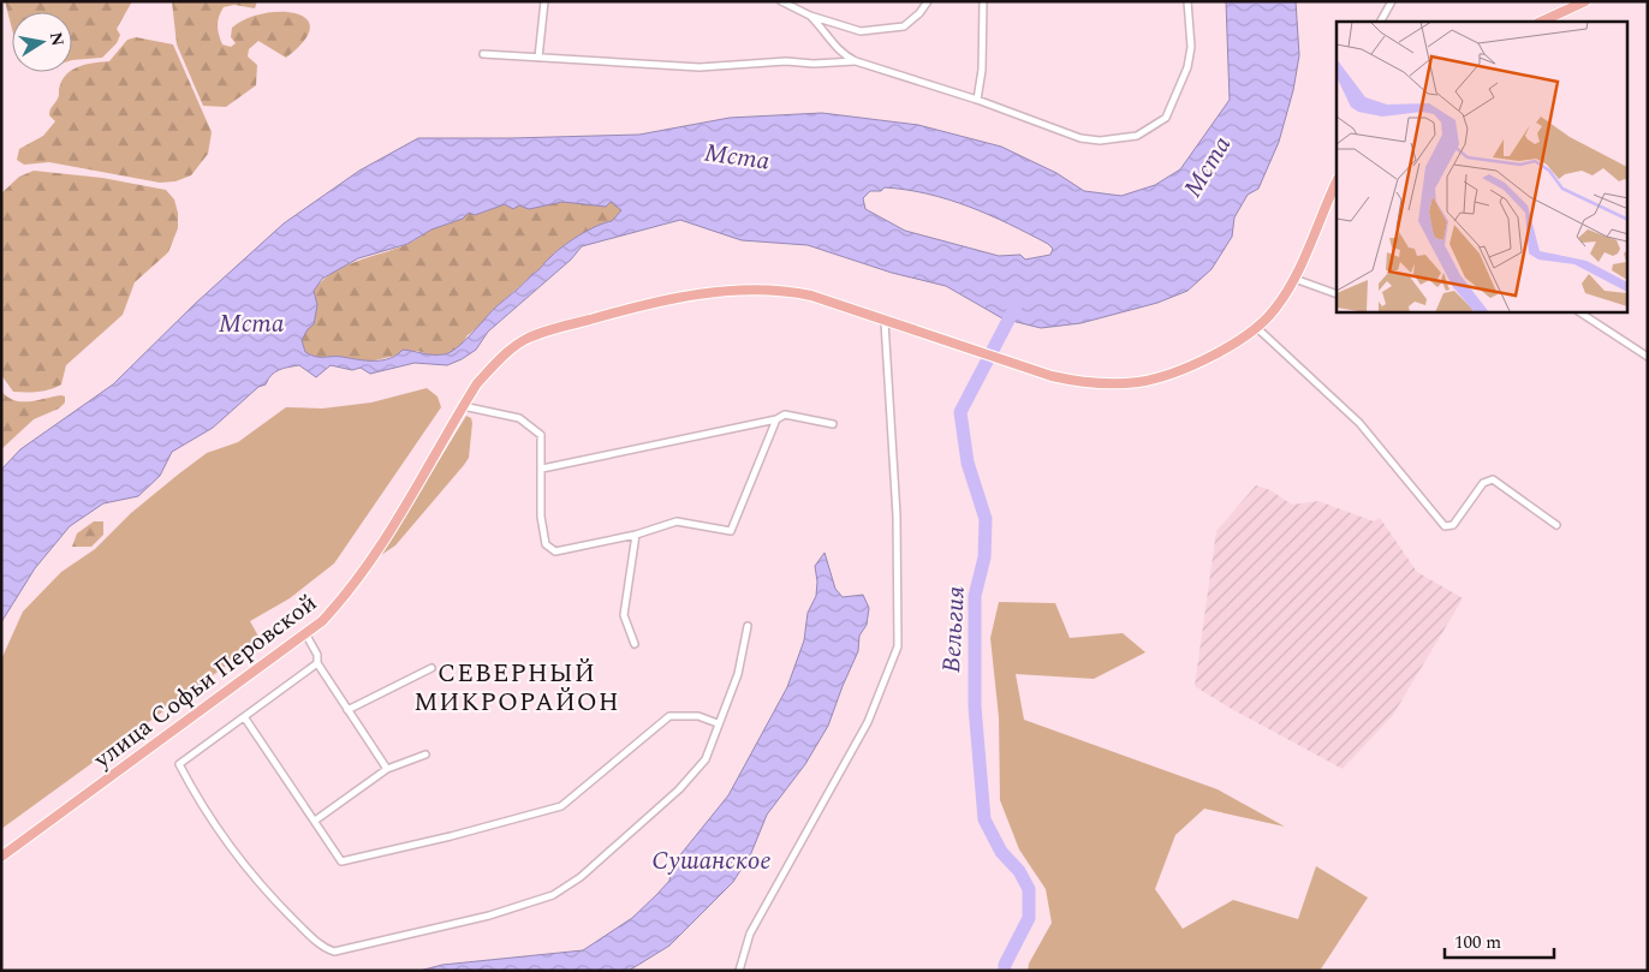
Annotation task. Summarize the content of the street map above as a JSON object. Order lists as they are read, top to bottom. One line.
{"streets":{"main road":["улица Софьи Перовской"]},"districts":["СЕВЕРНЫЙ МИКРОРАЙОН"],"water":["Мста","Вельгия","Сушанское"],"scale_bar":"100 m","north":"right"}
